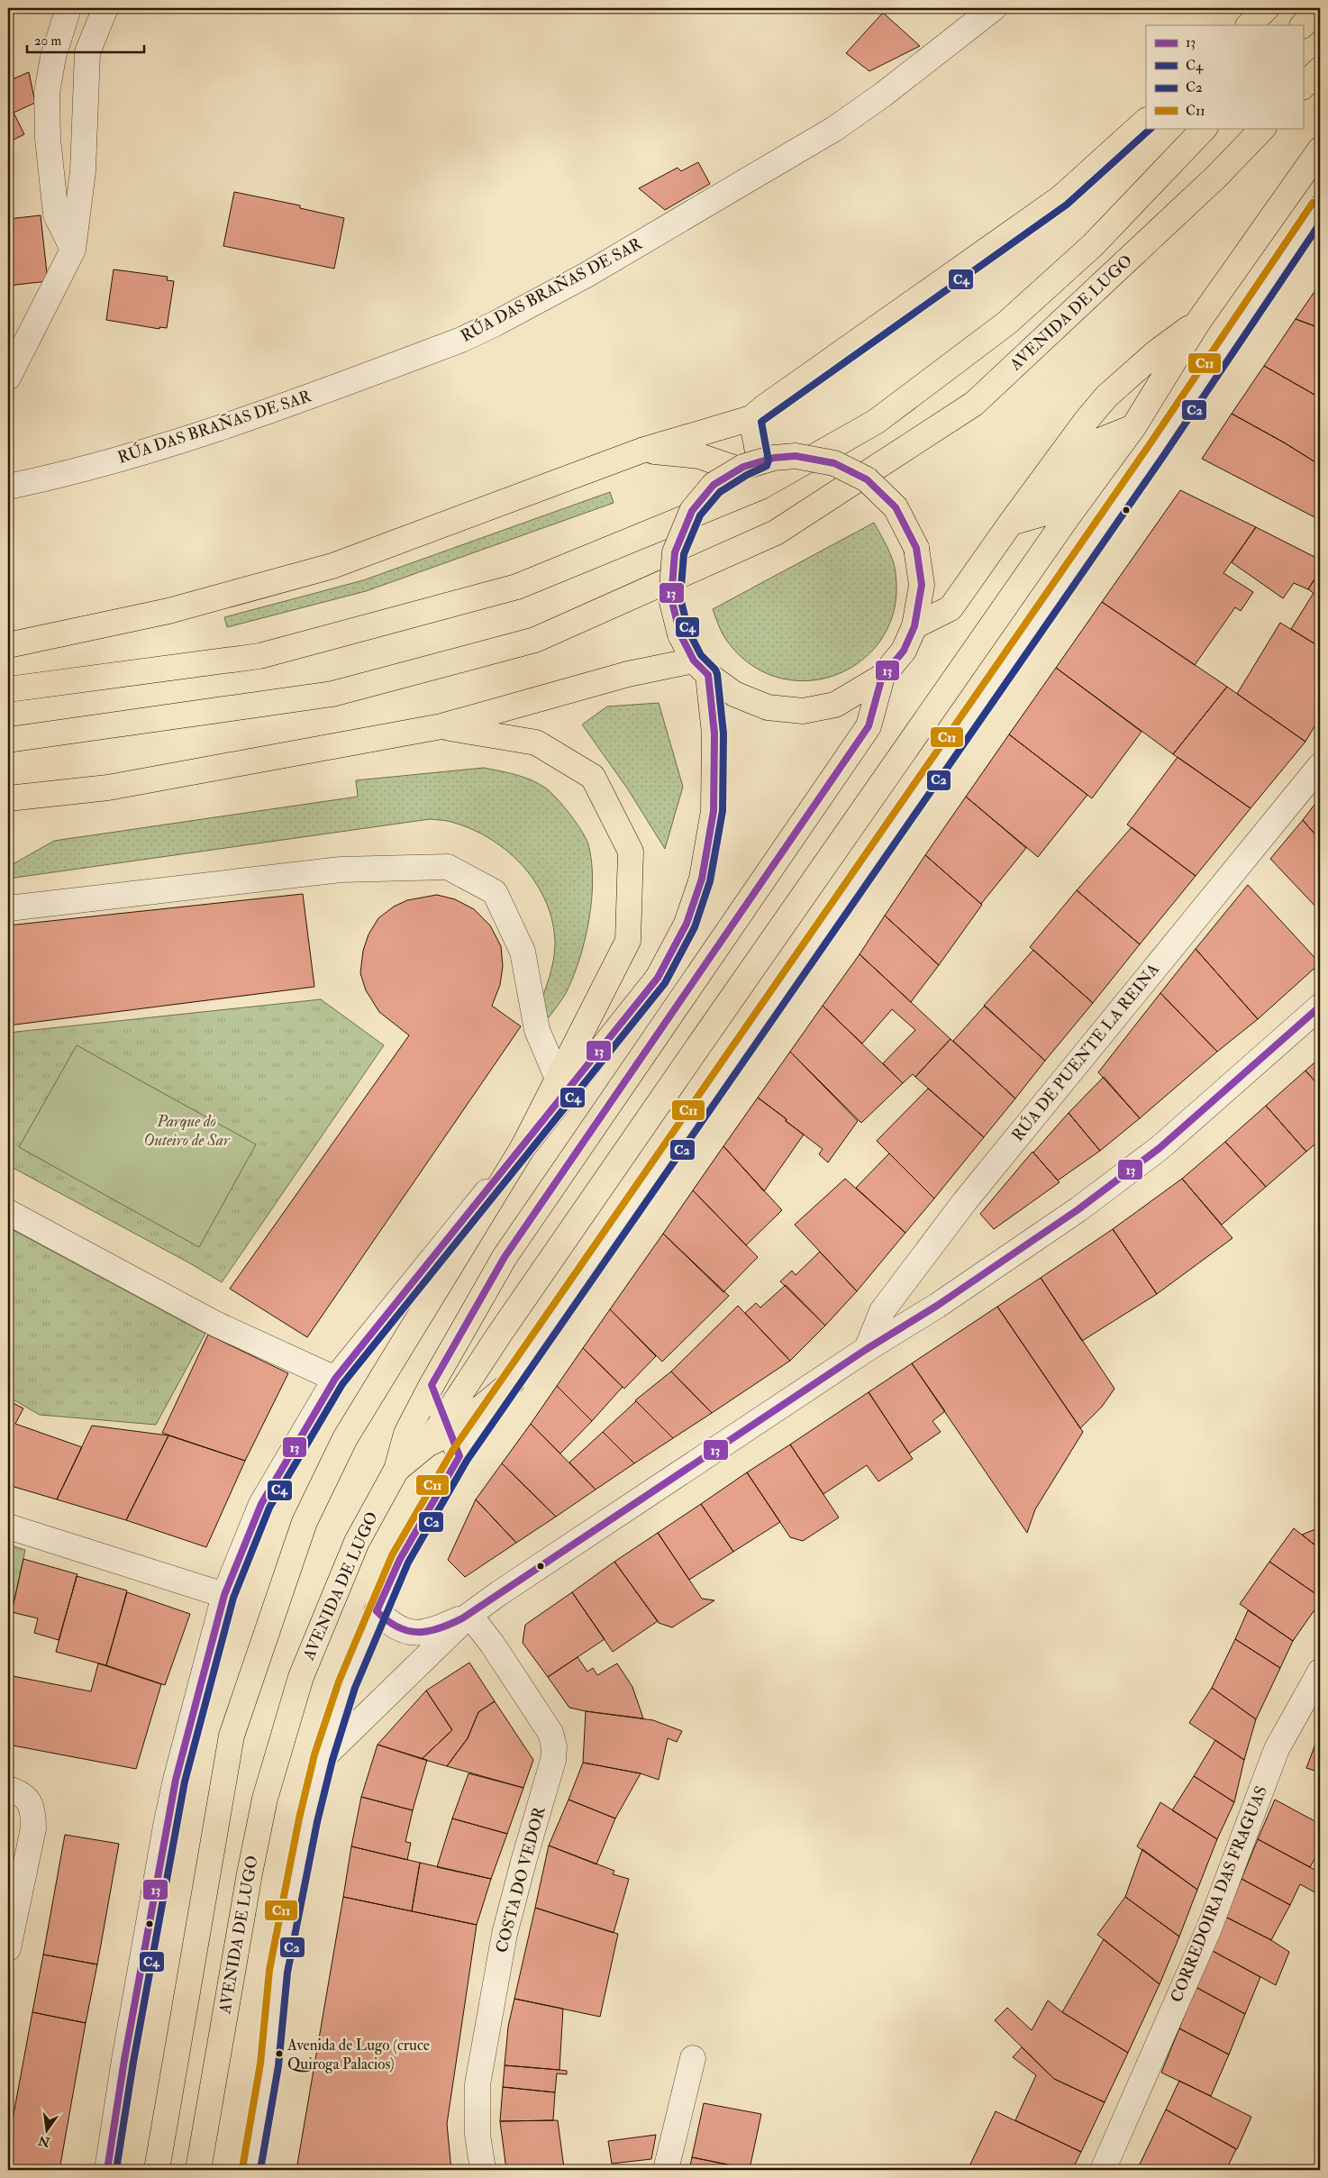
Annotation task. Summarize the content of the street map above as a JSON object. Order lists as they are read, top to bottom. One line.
{"streets":{"main road":["AVENIDA DE LUGO"],"street":["RÚA DAS BRAÑAS DE SAR","RÚA DE PUENTE LA REINA","COSTA DO VEDOR","CORREDOIRA DAS FRAGUAS"]},"parks":["Parque do Outeiro de Sar"],"places":["Avenida de Lugo (cruce Quiroga Palacios)"],"lines":["transit line C4","transit line C11","transit line C2","transit line 13"],"legend":["13","C4","C2","C11"],"scale_bar":"20 m","north":"bottom"}
